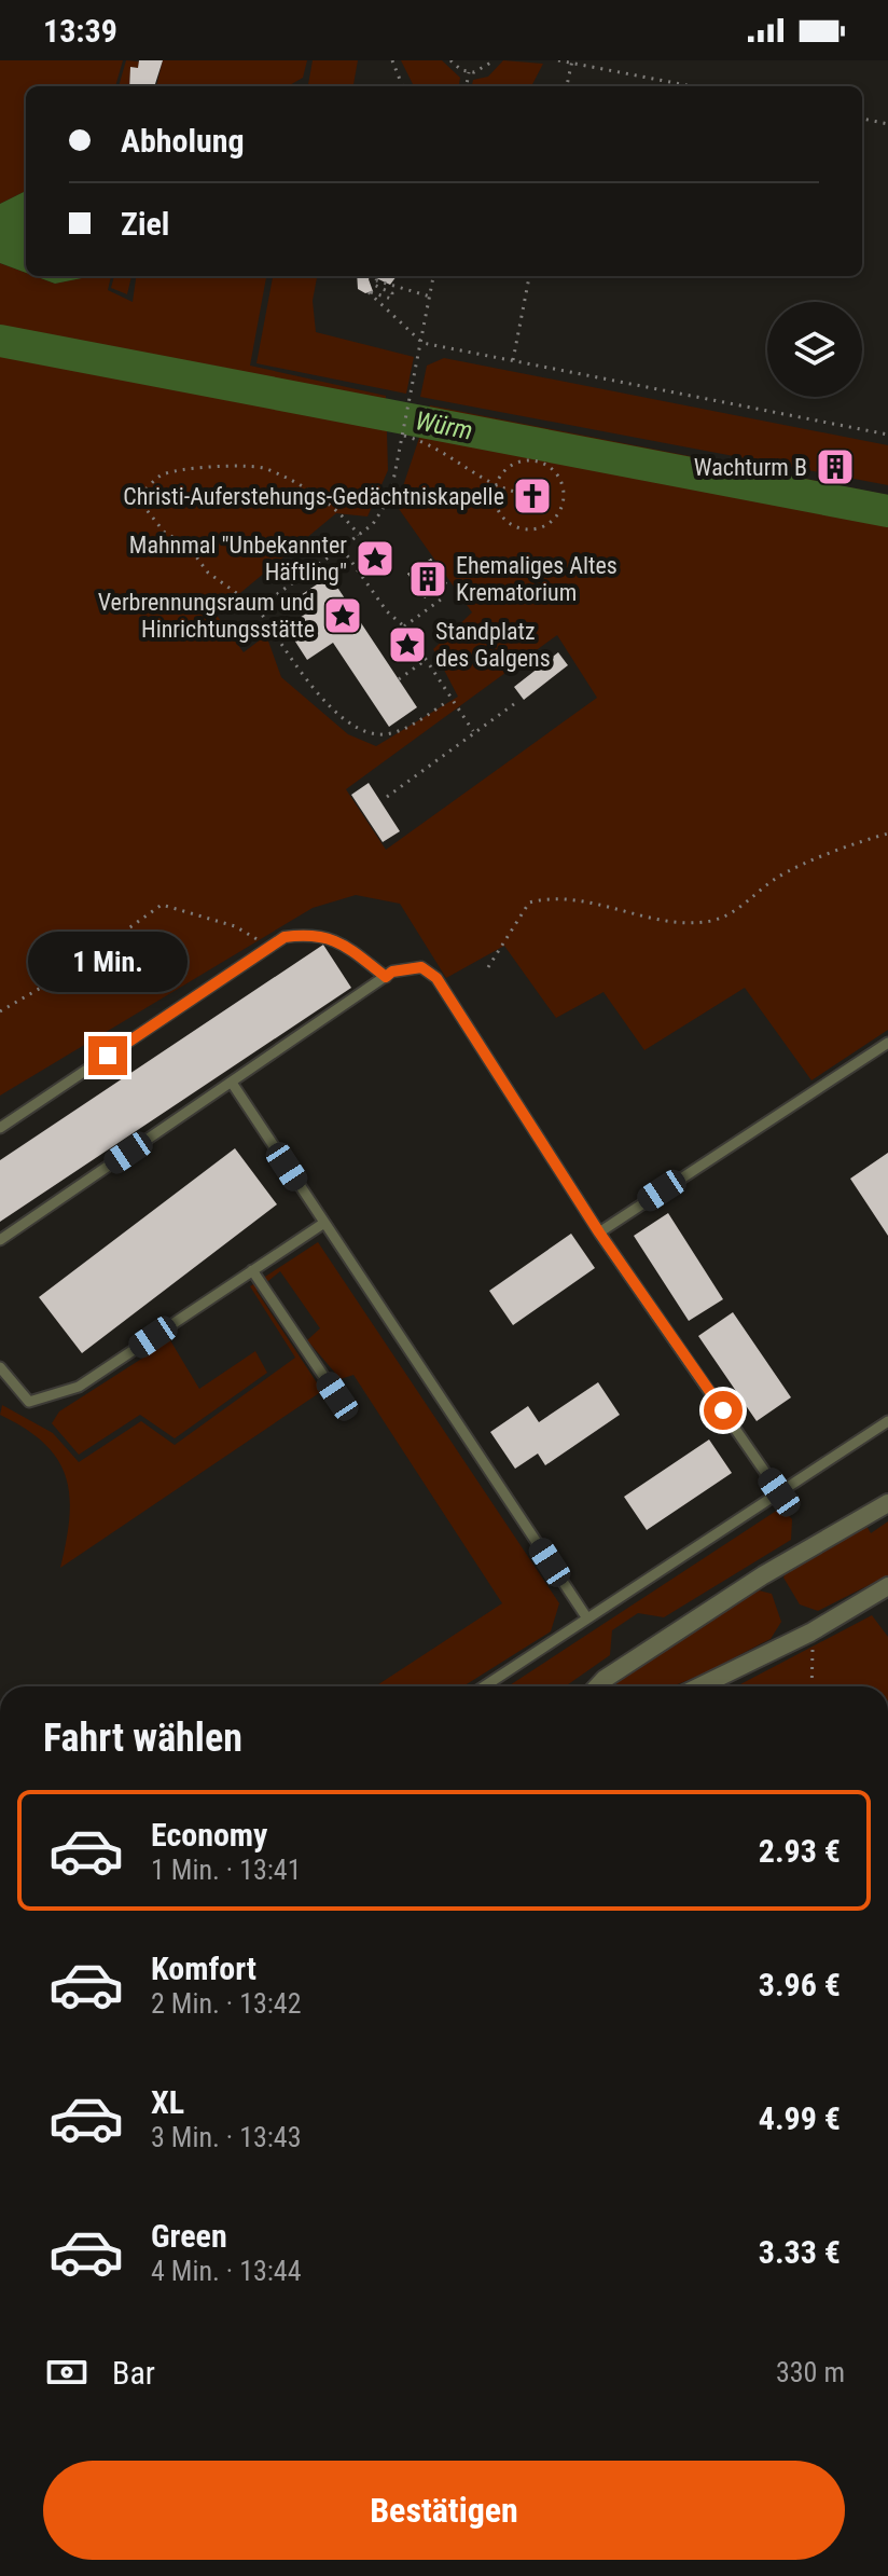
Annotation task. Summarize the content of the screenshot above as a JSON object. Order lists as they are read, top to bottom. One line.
{"water":["Würm"],"places":{"building":["Wachturm B","Ehemaliges Altes Krematorium"],"church":["Christi-Auferstehungs-Gedächtniskapelle"],"place":["Mahnmal \"Unbekannter Häftling\"","Verbrennungsraum und Hinrichtungsstätte","Standplatz des Galgens"]},"page":{"status":"13:39","banner":["Abholung","Ziel"],"bubble":"1 Min.","heading":"Fahrt wählen","list":[{"name":"Economy","note":"1 Min. · 13:41","value":"2.93 €"},{"name":"Komfort","note":"2 Min. · 13:42","value":"3.96 €"},{"name":"XL","note":"3 Min. · 13:43","value":"4.99 €"},{"name":"Green","note":"4 Min. · 13:44","value":"3.33 €"}],"pay":["Bar","330 m"],"buttons":"Bestätigen"}}
